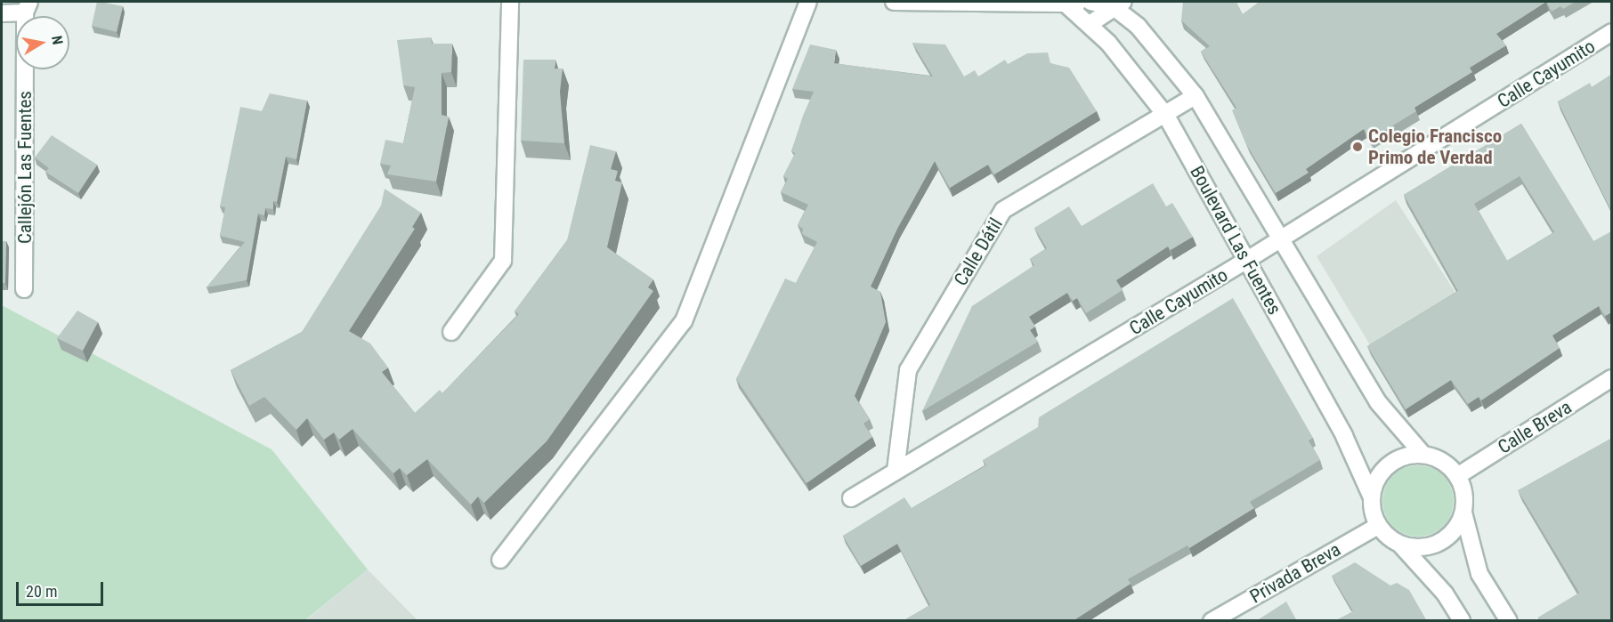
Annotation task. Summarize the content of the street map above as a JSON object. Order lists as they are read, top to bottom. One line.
{"streets":{"street":["Calle Cayumito","Callejón Las Fuentes","Boulevard Las Fuentes","Calle Dátil","Calle Breva","Privada Breva"]},"crossings":[["Calle Cayumito","Boulevard Las Fuentes"],["Calle Cayumito","Calle Dátil"],["Boulevard Las Fuentes","Calle Dátil"],["Boulevard Las Fuentes","Calle Breva"],["Boulevard Las Fuentes","Privada Breva"],["Calle Breva","Privada Breva"]],"places":["Colegio Francisco Primo de Verdad"],"scale_bar":"20 m","north":"right"}
